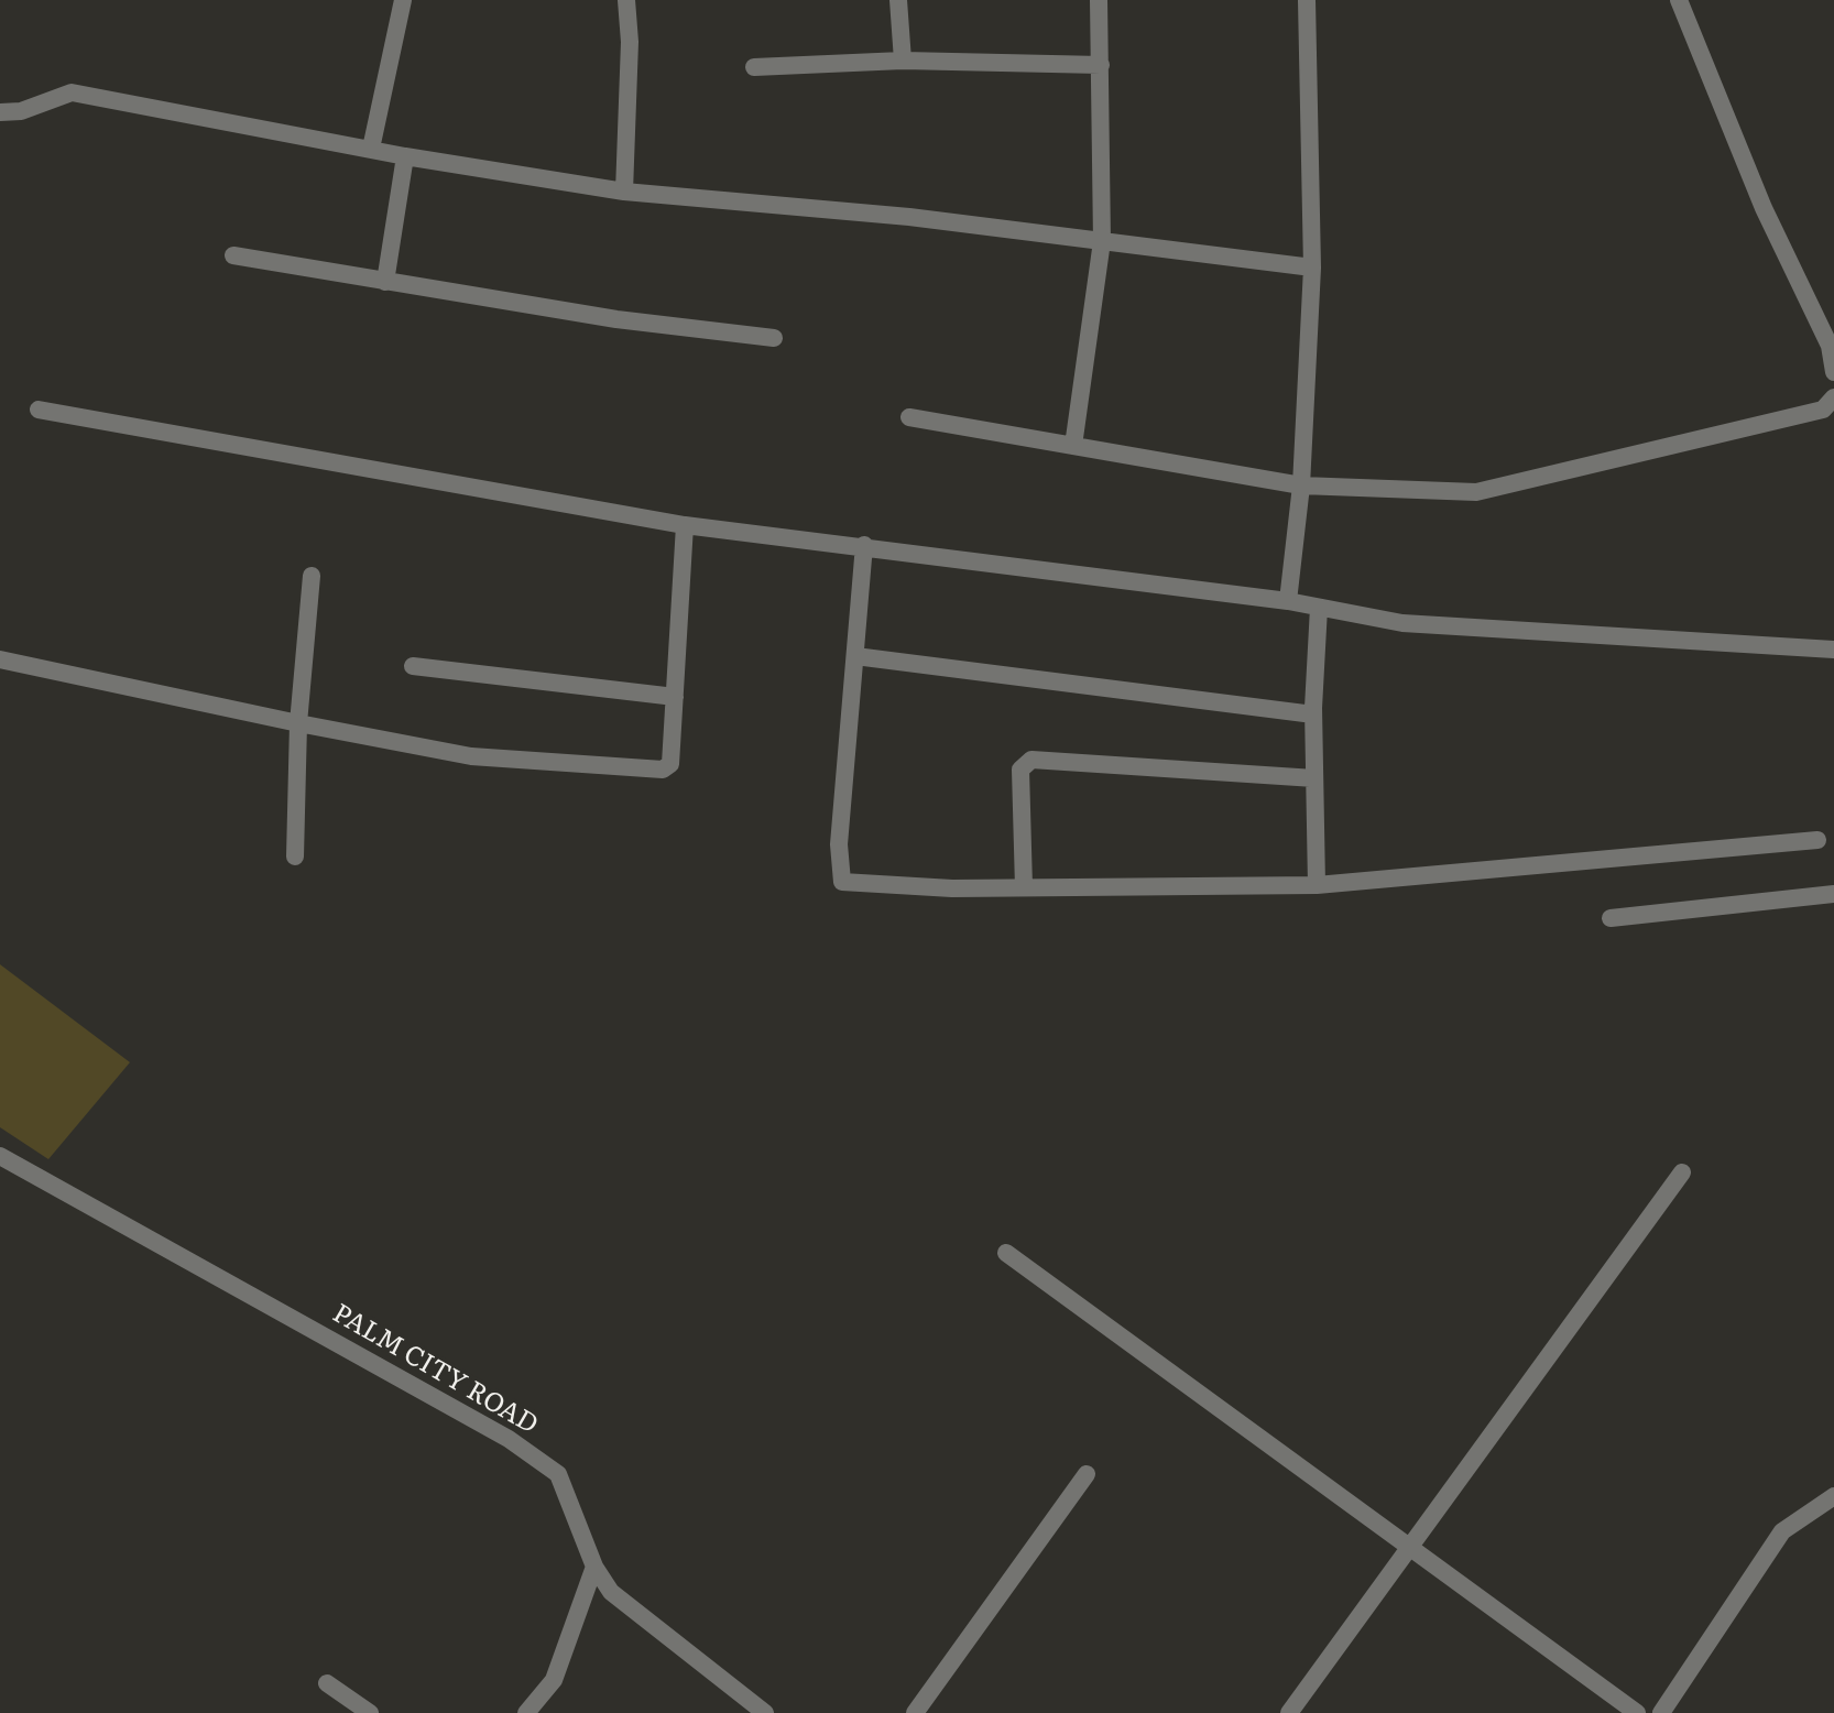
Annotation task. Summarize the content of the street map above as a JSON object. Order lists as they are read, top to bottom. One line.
{"streets":{"street":["PALM CITY ROAD"]}}
